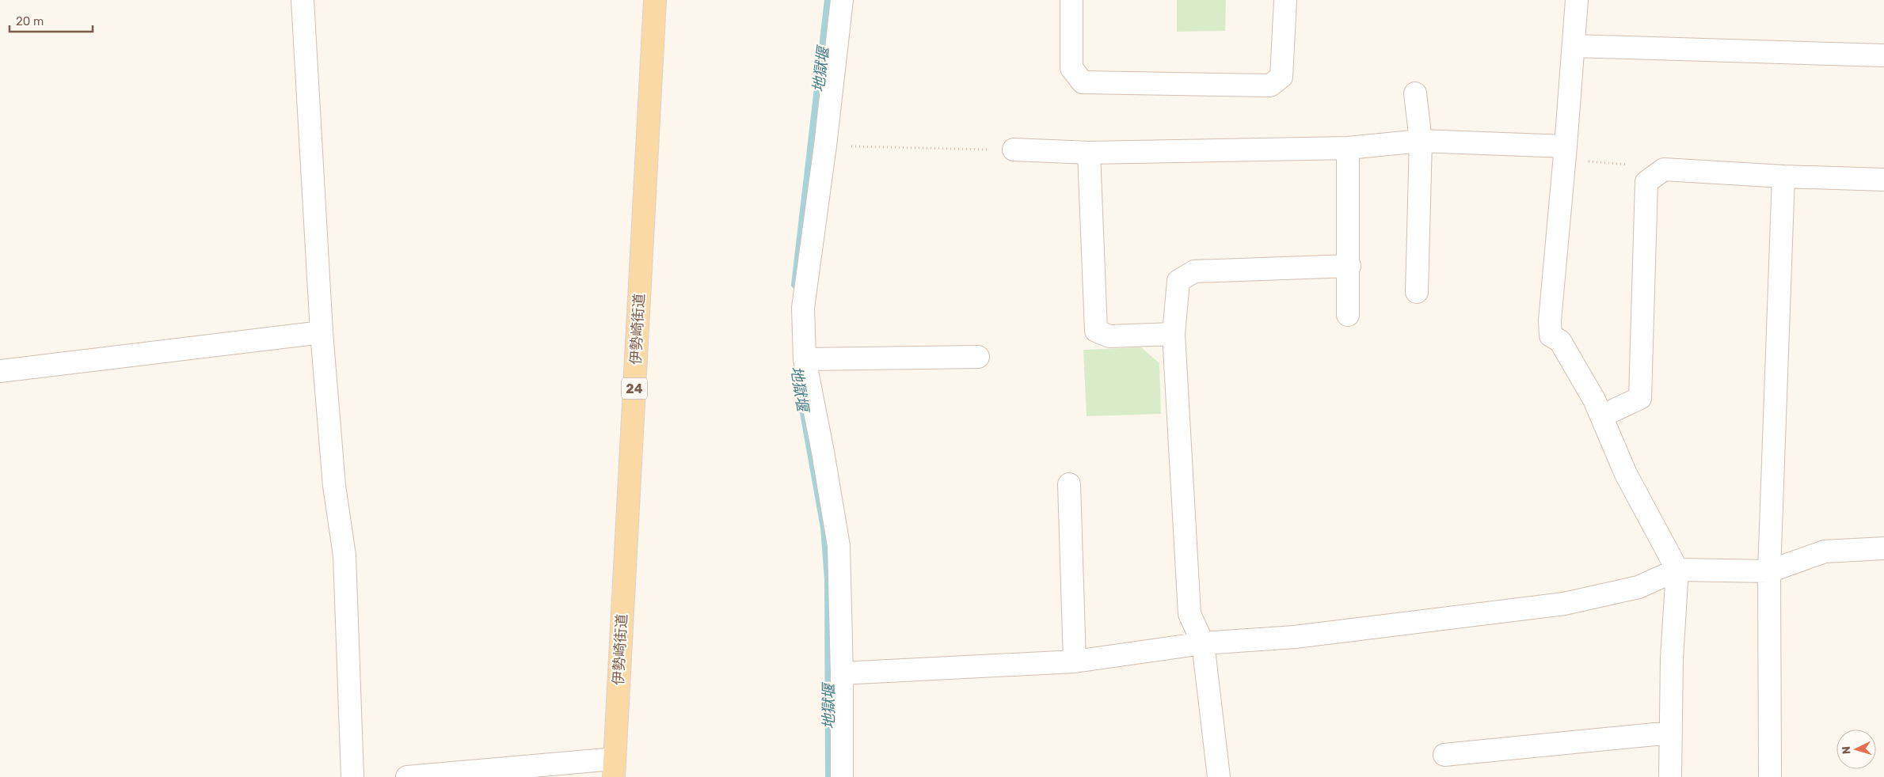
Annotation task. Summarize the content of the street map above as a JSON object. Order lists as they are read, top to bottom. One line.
{"streets":{"main road":["伊勢崎街道","24"]},"water":["地獄堰"],"scale_bar":"20 m","north":"left"}
